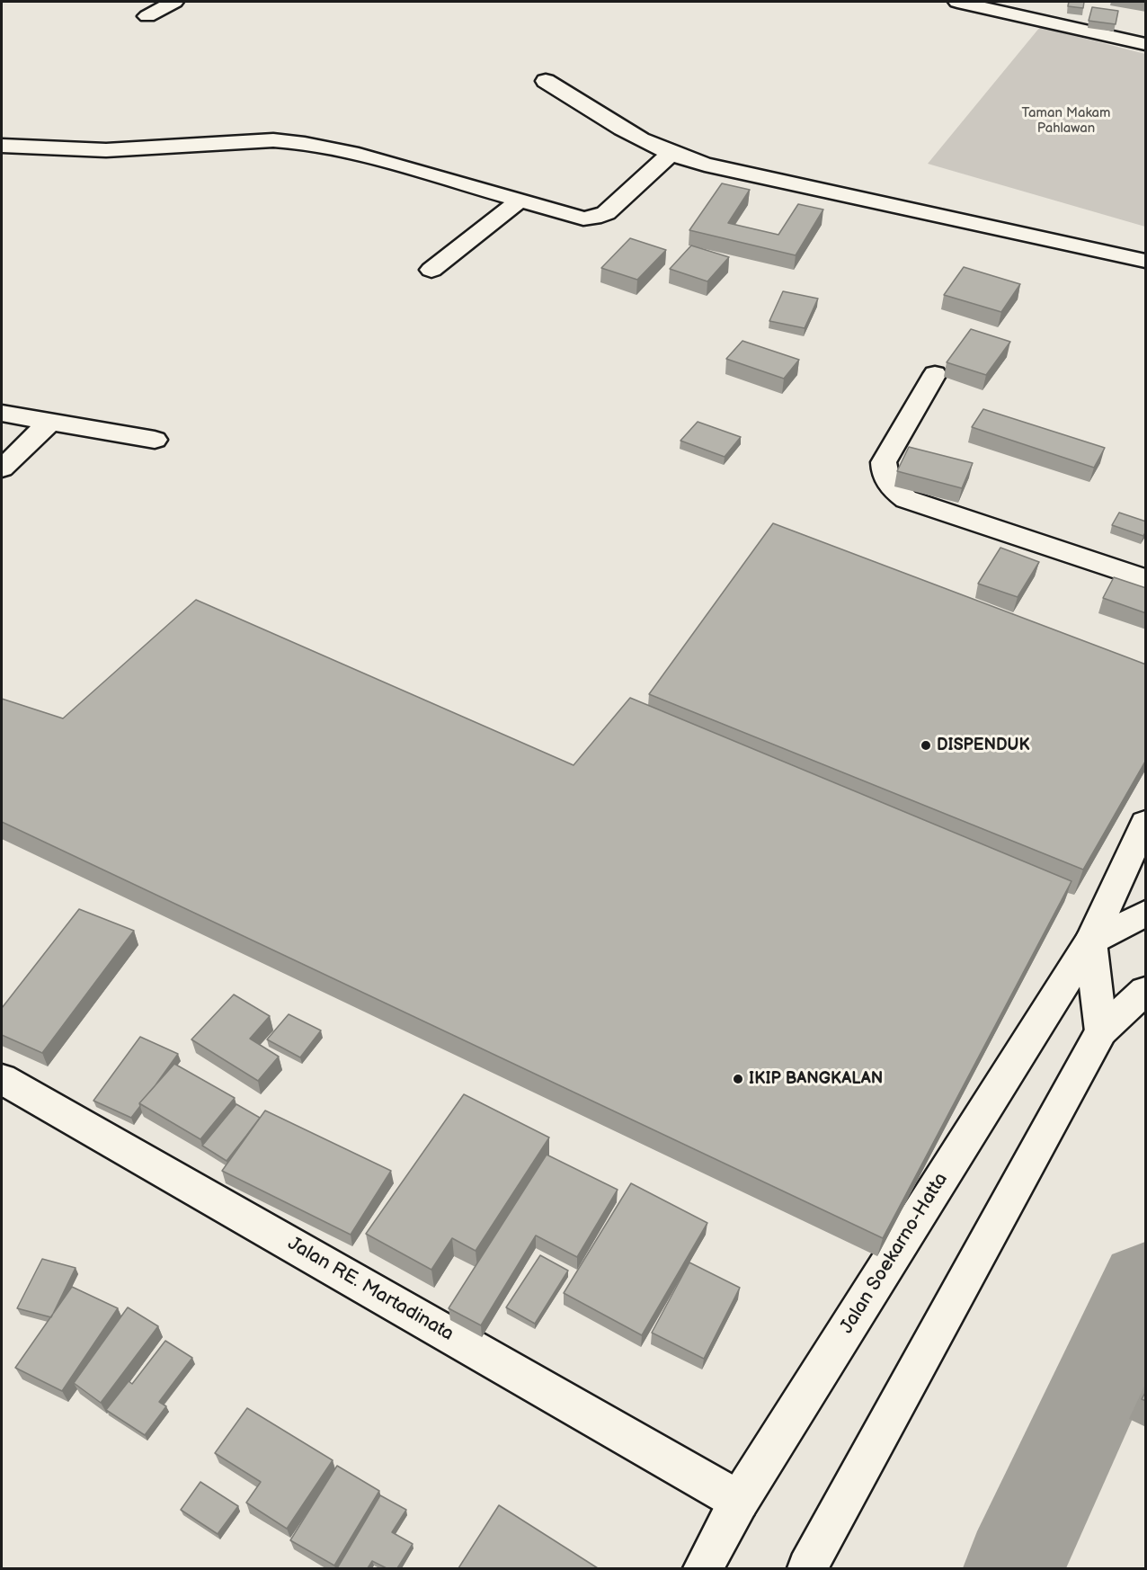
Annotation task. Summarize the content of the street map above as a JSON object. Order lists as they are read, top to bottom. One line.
{"streets":{"main road":["Jalan Soekarno-Hatta","Jalan RE. Martadinata"]},"crossings":[["Jalan Soekarno-Hatta","Jalan RE. Martadinata"]],"parks":["Taman Makam Pahlawan"],"places":["DISPENDUK","IKIP BANGKALAN"]}
